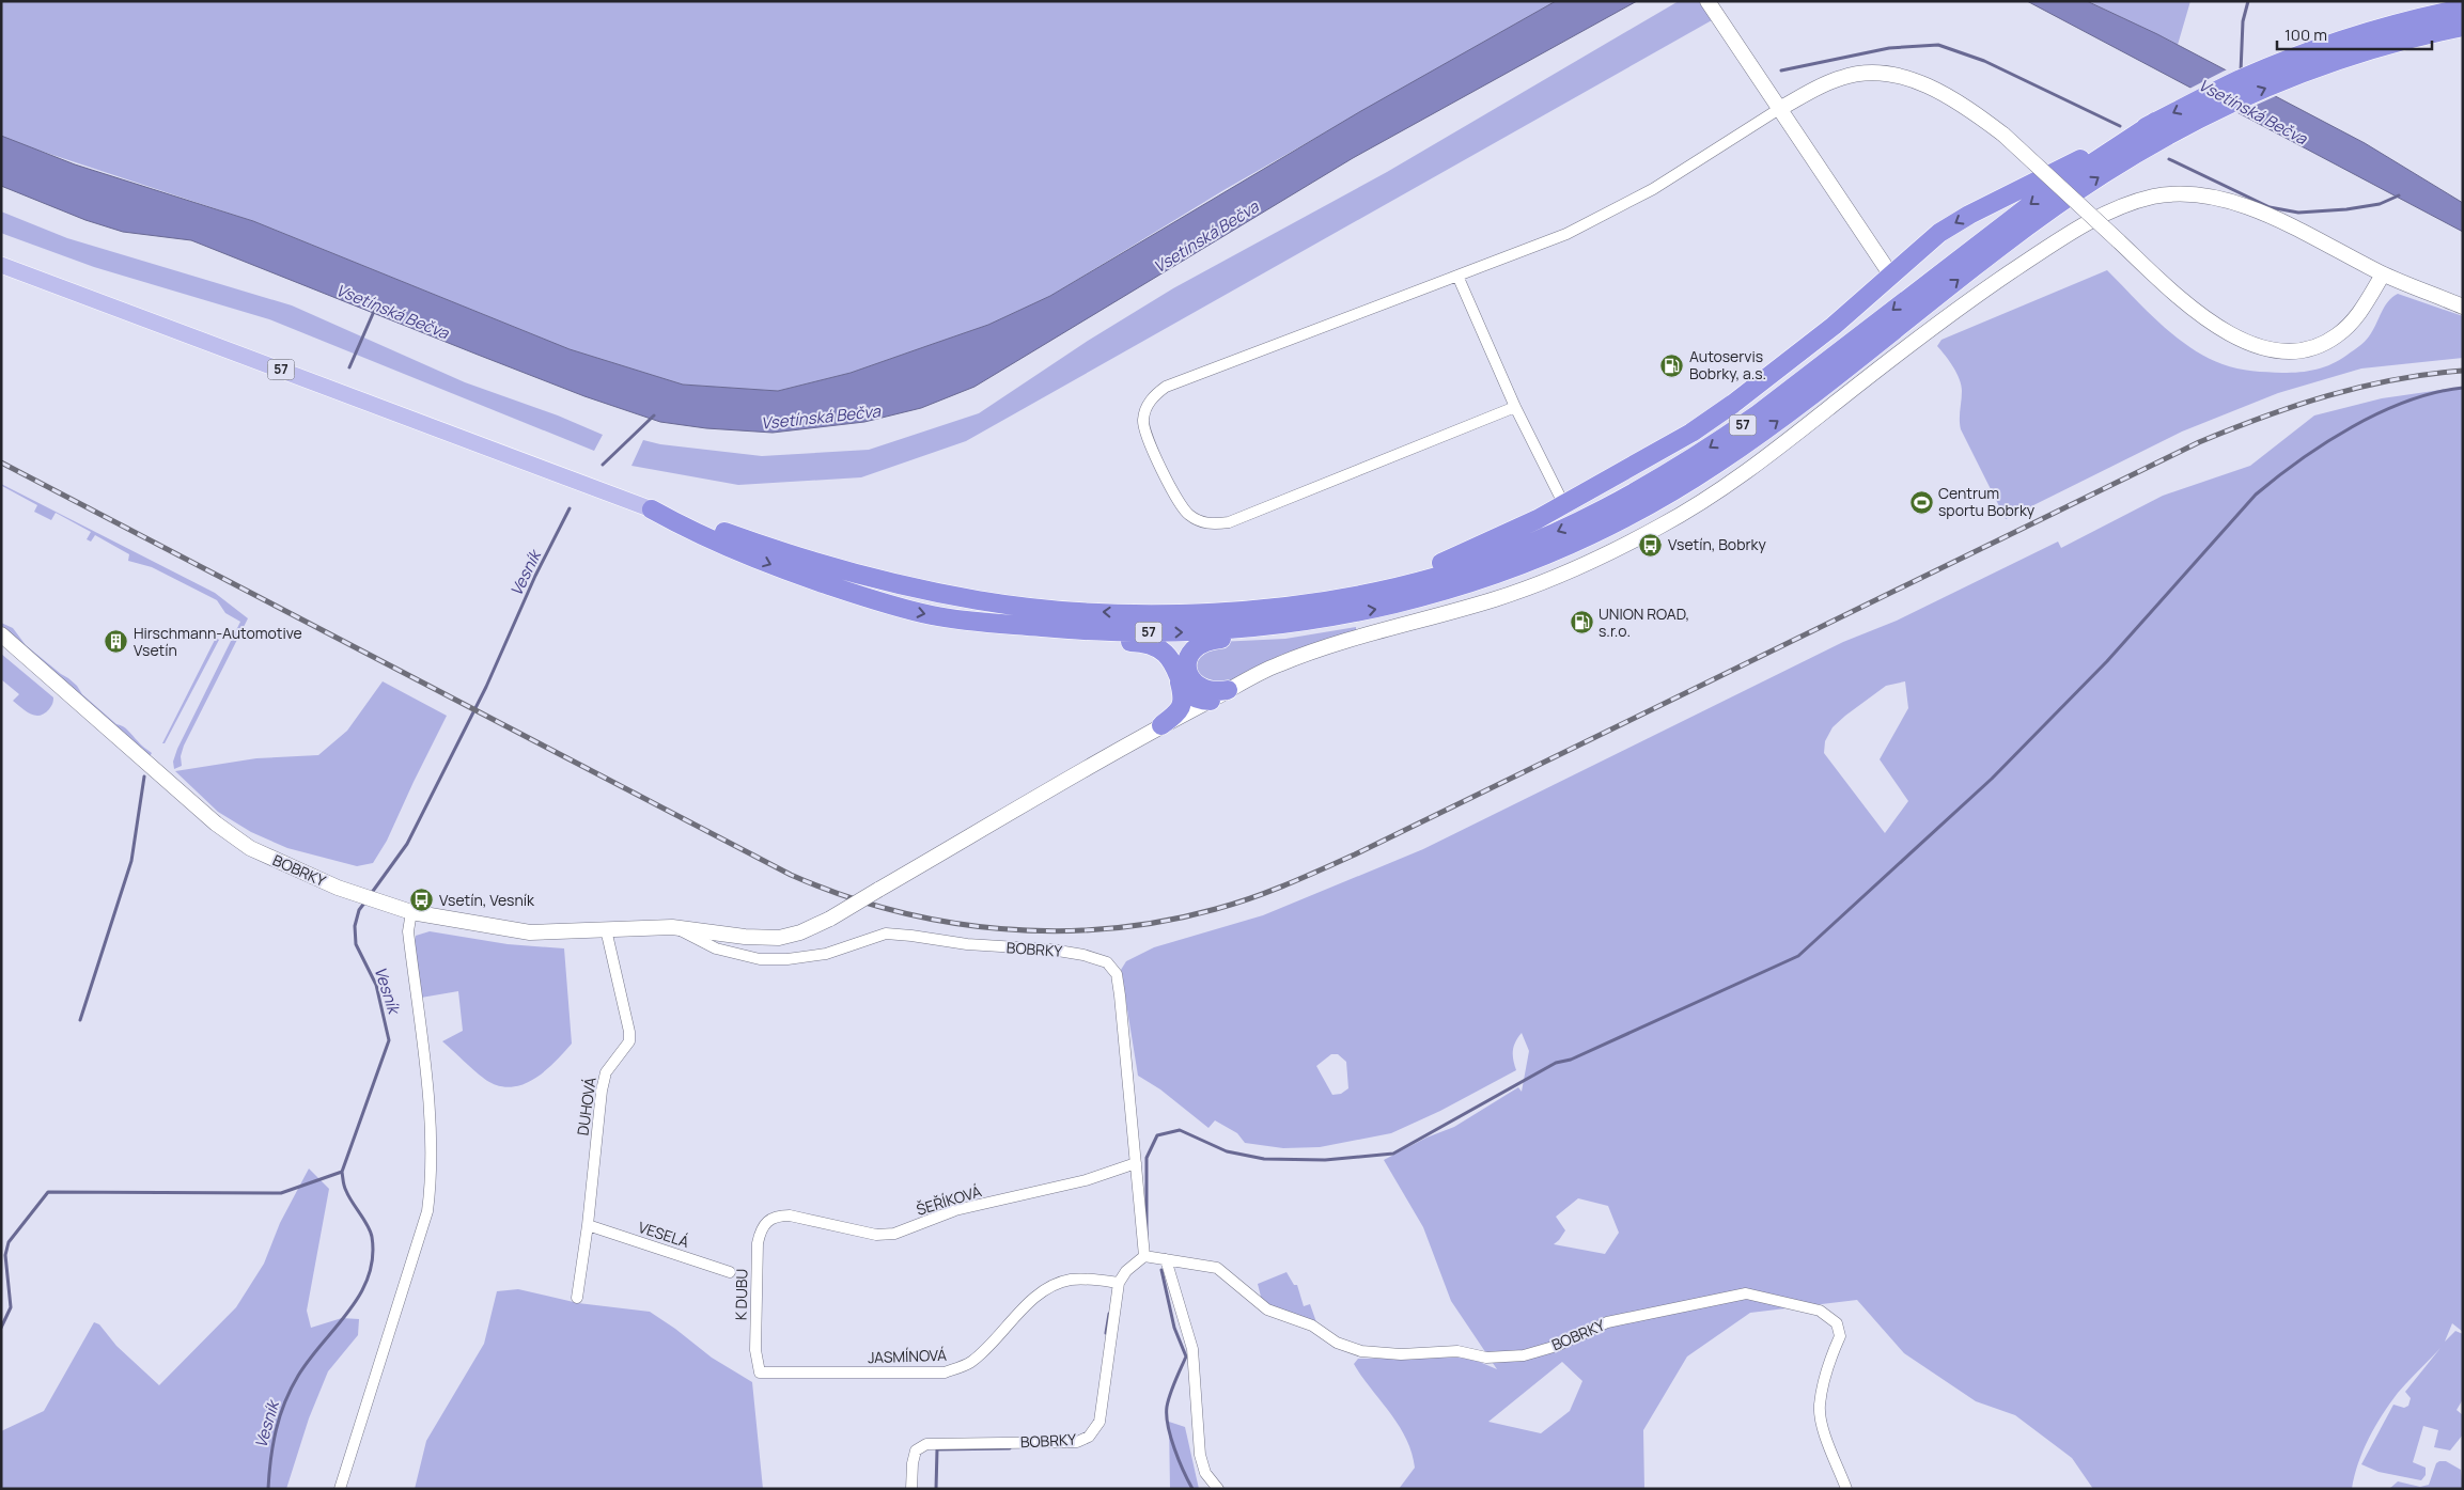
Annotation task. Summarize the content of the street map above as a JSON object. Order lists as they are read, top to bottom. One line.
{"streets":{"highway":["57"],"street":["BOBRKY","DUHOVÁ","ŠEŘÍKOVÁ","VESELÁ","K DUBU","JASMÍNOVÁ"]},"crossings":[["BOBRKY","DUHOVÁ"],["BOBRKY","ŠEŘÍKOVÁ"],["BOBRKY","JASMÍNOVÁ"],["DUHOVÁ","VESELÁ"],["ŠEŘÍKOVÁ","K DUBU"],["K DUBU","JASMÍNOVÁ"]],"water":["Vsetínská Bečva","Vesník"],"places":{"fuel station":["Autoservis Bobrky, a.s.","UNION ROAD, s.r.o."],"sports":["Centrum sportu Bobrky"],"bus stop":["Vsetín, Bobrky","Vsetín, Vesník"],"building":["Hirschmann-Automotive Vsetín"]},"scale_bar":"100 m"}
